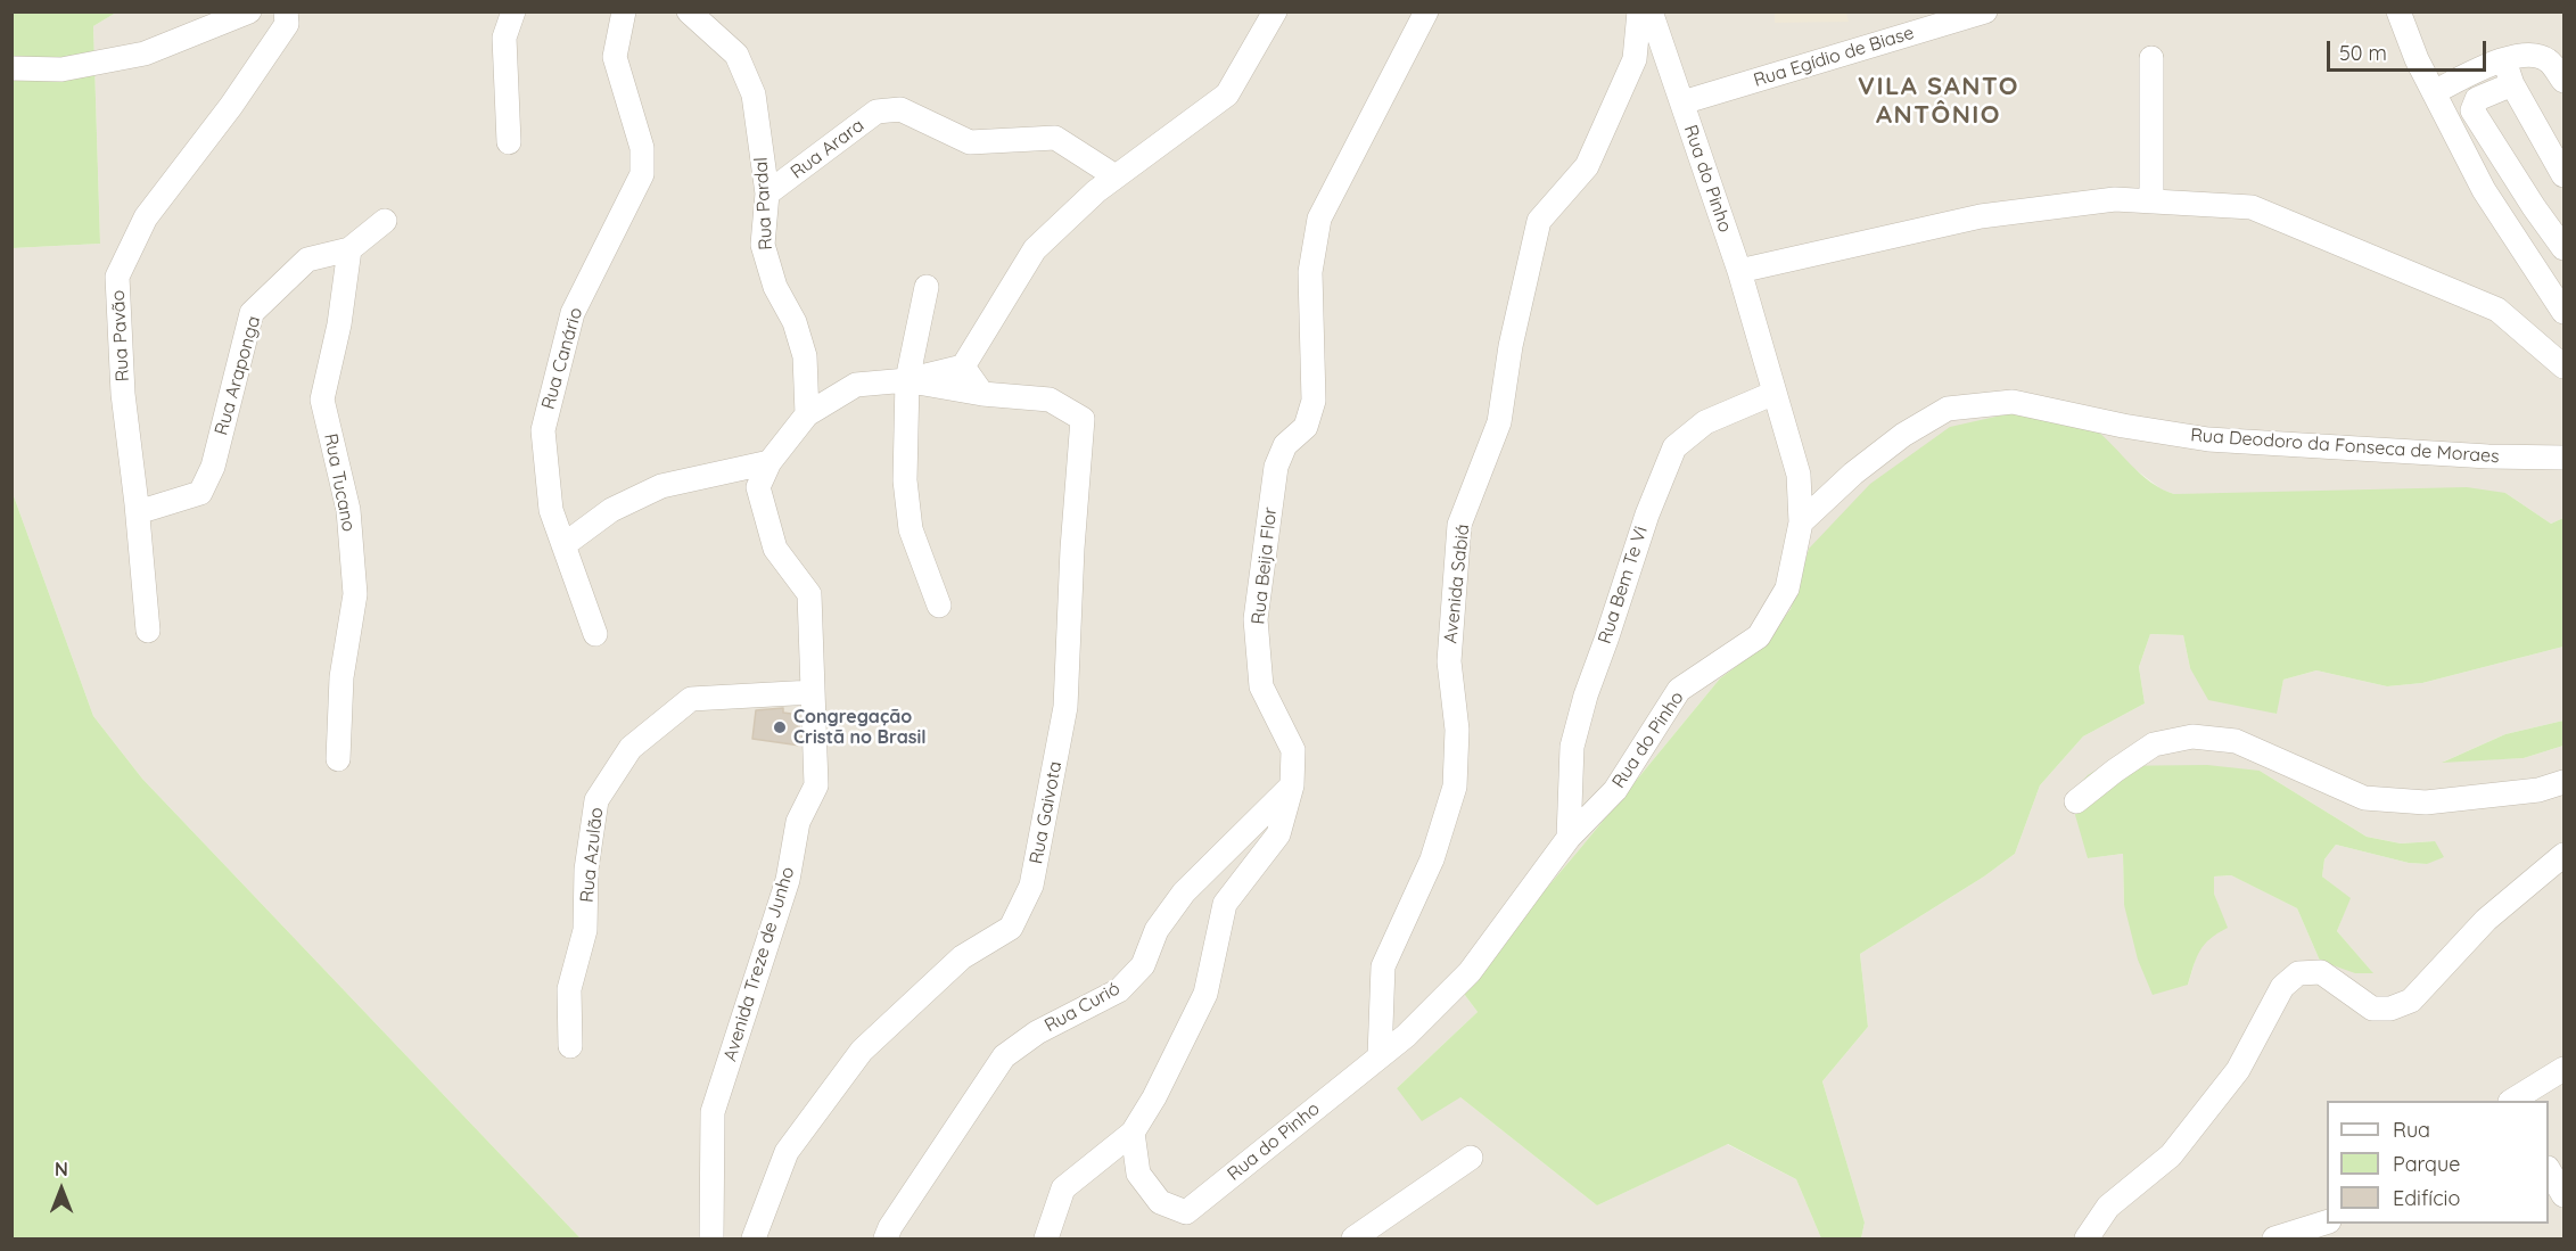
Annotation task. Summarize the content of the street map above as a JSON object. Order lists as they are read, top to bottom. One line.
{"streets":{"street":["Rua Egídio de Biase","Rua Arara","Rua do Pinho","Rua Pardal","Rua Pavão","Rua Canário","Rua Araponga","Rua Deodoro da Fonseca de Moraes","Rua Tucano","Rua Beija Flor","Avenida Sabiá","Rua Bem Te Vi","Rua Gaivota","Rua Azulão","Avenida Treze de Junho","Rua Curió"]},"crossings":[["Rua Egídio de Biase","Rua do Pinho"],["Rua Arara","Rua Pardal"],["Rua do Pinho","Rua Deodoro da Fonseca de Moraes"],["Rua do Pinho","Rua Beija Flor"],["Rua do Pinho","Avenida Sabiá"],["Rua do Pinho","Rua Bem Te Vi"],["Rua Pavão","Rua Araponga"],["Rua Araponga","Rua Tucano"],["Rua Beija Flor","Rua Curió"],["Rua Azulão","Avenida Treze de Junho"]],"districts":["VILA SANTO ANTÔNIO"],"places":["Congregação Cristã no Brasil"],"legend":["Rua","Parque","Edifício"],"scale_bar":"50 m","north":"top"}
